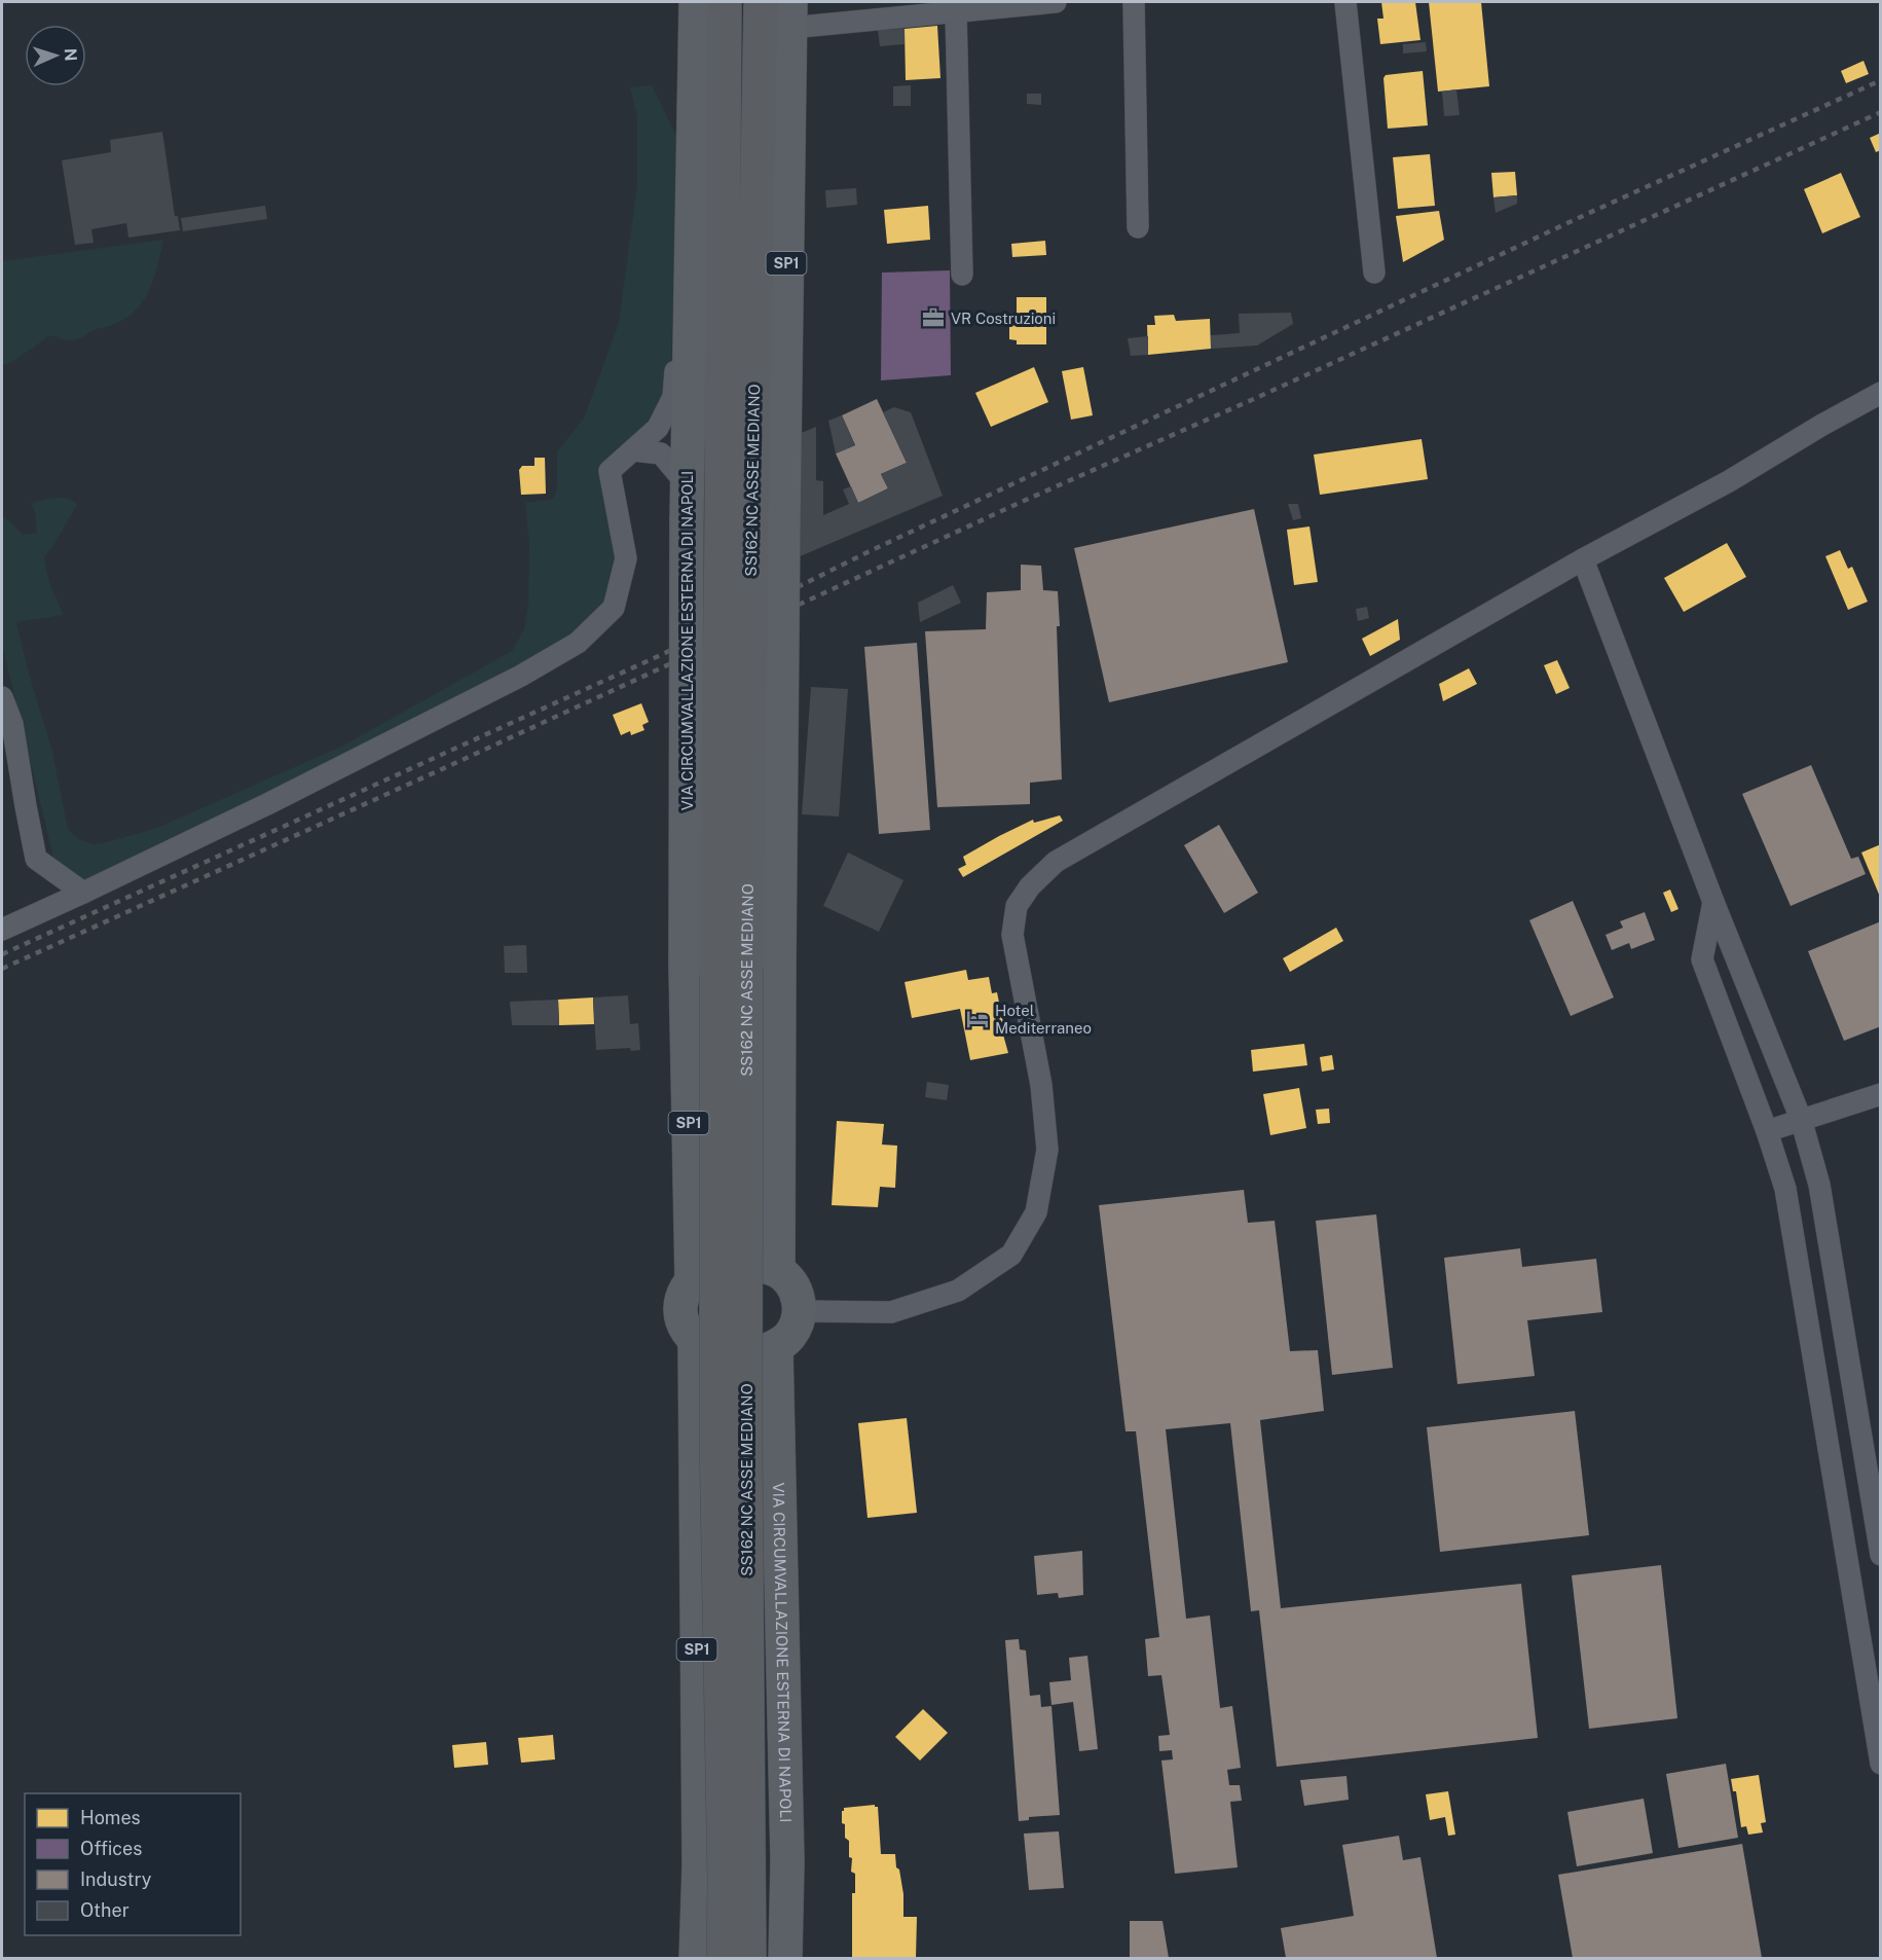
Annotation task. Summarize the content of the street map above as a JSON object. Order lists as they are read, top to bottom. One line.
{"streets":{"highway":["SS162 NC ASSE MEDIANO"],"main road":["SP1","VIA CIRCUMVALLAZIONE ESTERNA DI NAPOLI"]},"crossings":[["SP1","SS162 NC ASSE MEDIANO"],["SP1","VIA CIRCUMVALLAZIONE ESTERNA DI NAPOLI"]],"places":{"office":["VR Costruzioni"],"hotel":["Hotel Mediterraneo"]},"legend":["Homes","Offices","Industry","Other"],"north":"right"}
